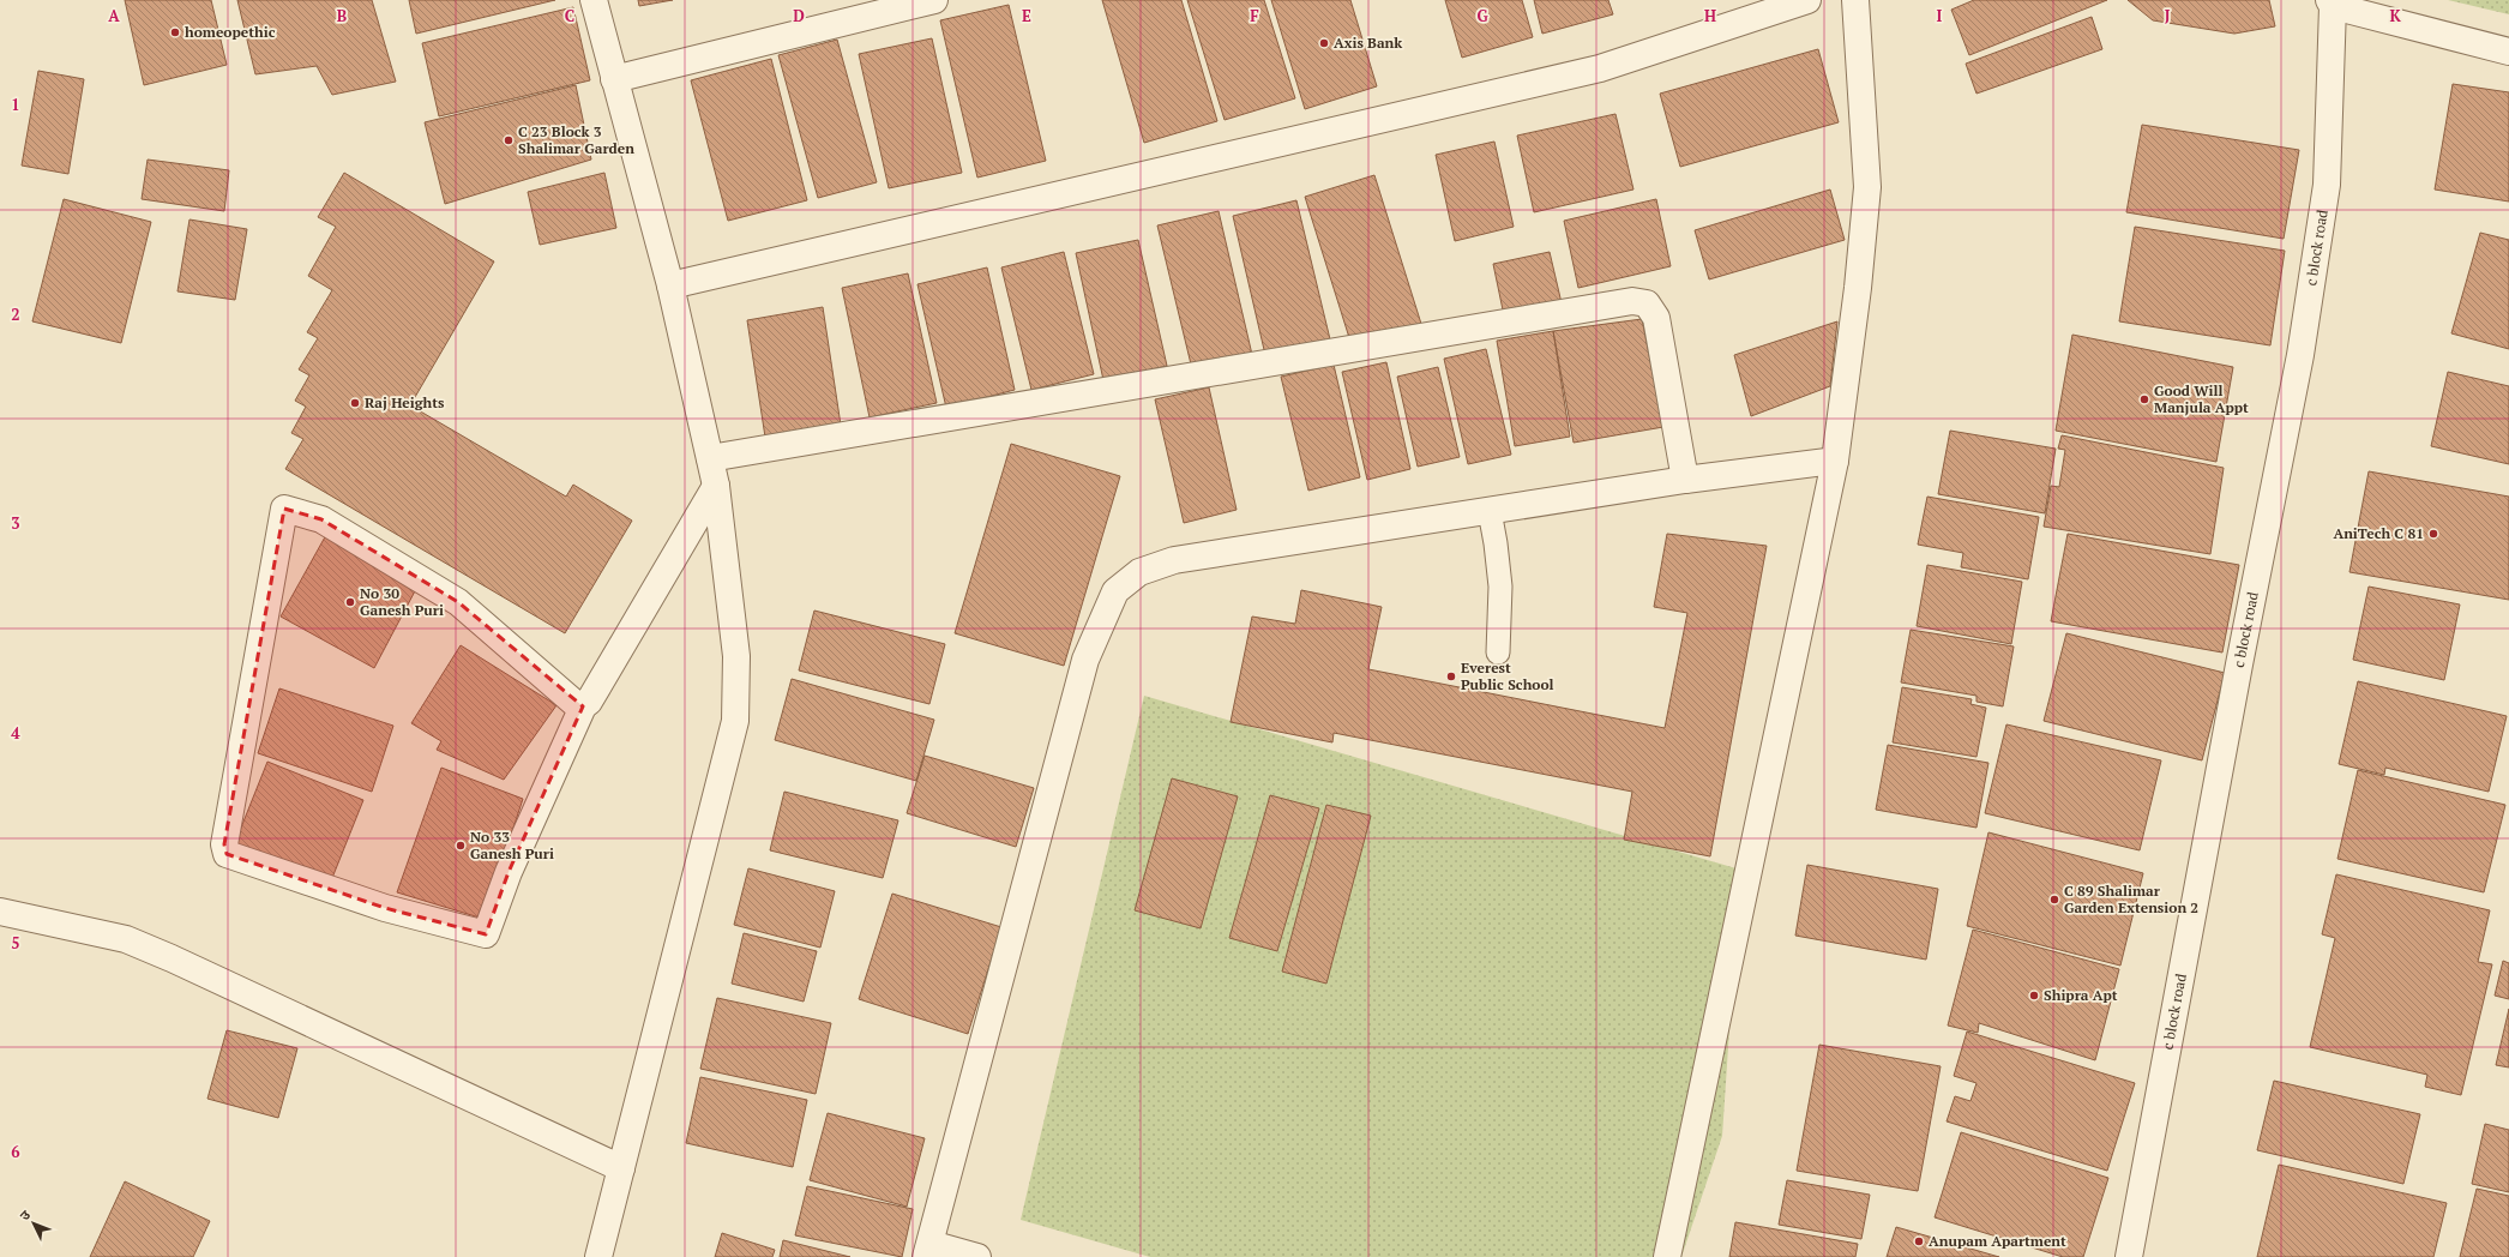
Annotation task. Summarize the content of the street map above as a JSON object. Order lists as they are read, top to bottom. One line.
{"streets":{"street":["c block road"]},"places":["homeopethic","Axis Bank","C 23 Block 3 Shalimar Garden","Good Will Manjula Appt","Raj Heights","AniTech C 81","No 30 Ganesh Puri","Everest Public School","No 33 Ganesh Puri","C 89 Shalimar Garden Extension 2","Shipra Apt","Anupam Apartment"],"north":"top left","grid":{"columns":["A","B","C","D","E","F","G","H","I","J","K"],"rows":["1","2","3","4","5","6"]}}
